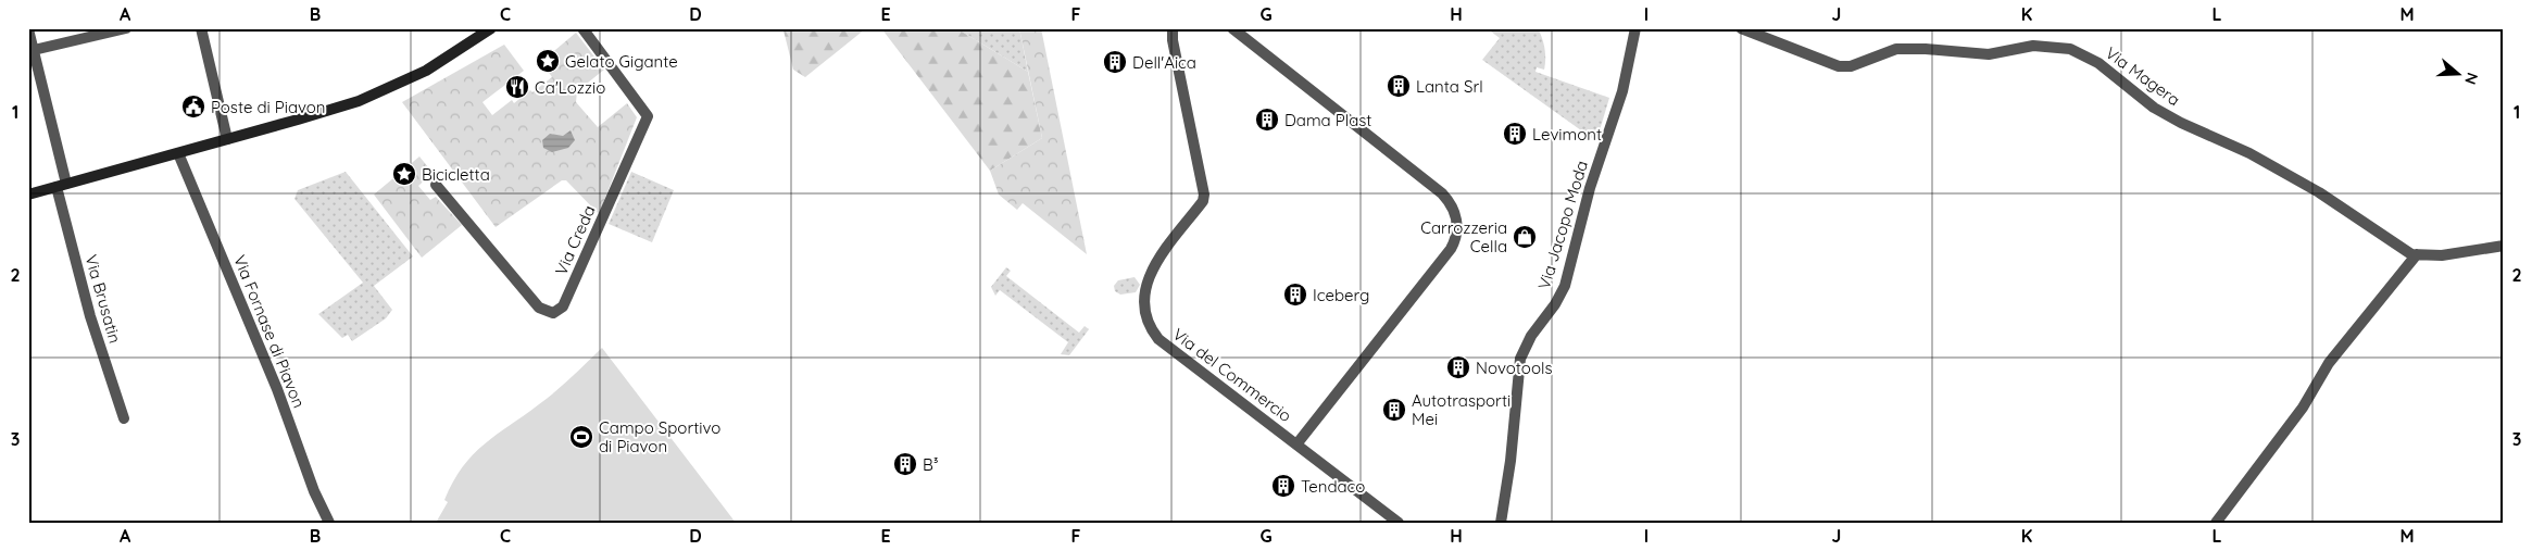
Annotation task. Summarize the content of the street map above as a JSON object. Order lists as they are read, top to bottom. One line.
{"streets":{"street":["Via Magera","Via Jacopo Moda","Via Creda","Via Brusatin","Via Fornase di Piavon","Via del Commercio"]},"places":{"place":["Gelato Gigante","Bicicletta"],"building":["Dell'Aica","Lanta Srl","Dama Plast","Levimont","Iceberg","Novotools","Autotrasporti Mei","B³","Tendaco"],"restaurant":["Ca'Lozzio"],"public building":["Poste di Piavon"],"shop":["Carrozzeria Cella"],"sports":["Campo Sportivo di Piavon"]},"north":"right","grid":{"columns":["A","B","C","D","E","F","G","H","I","J","K","L","M"],"rows":["1","2","3"]}}
